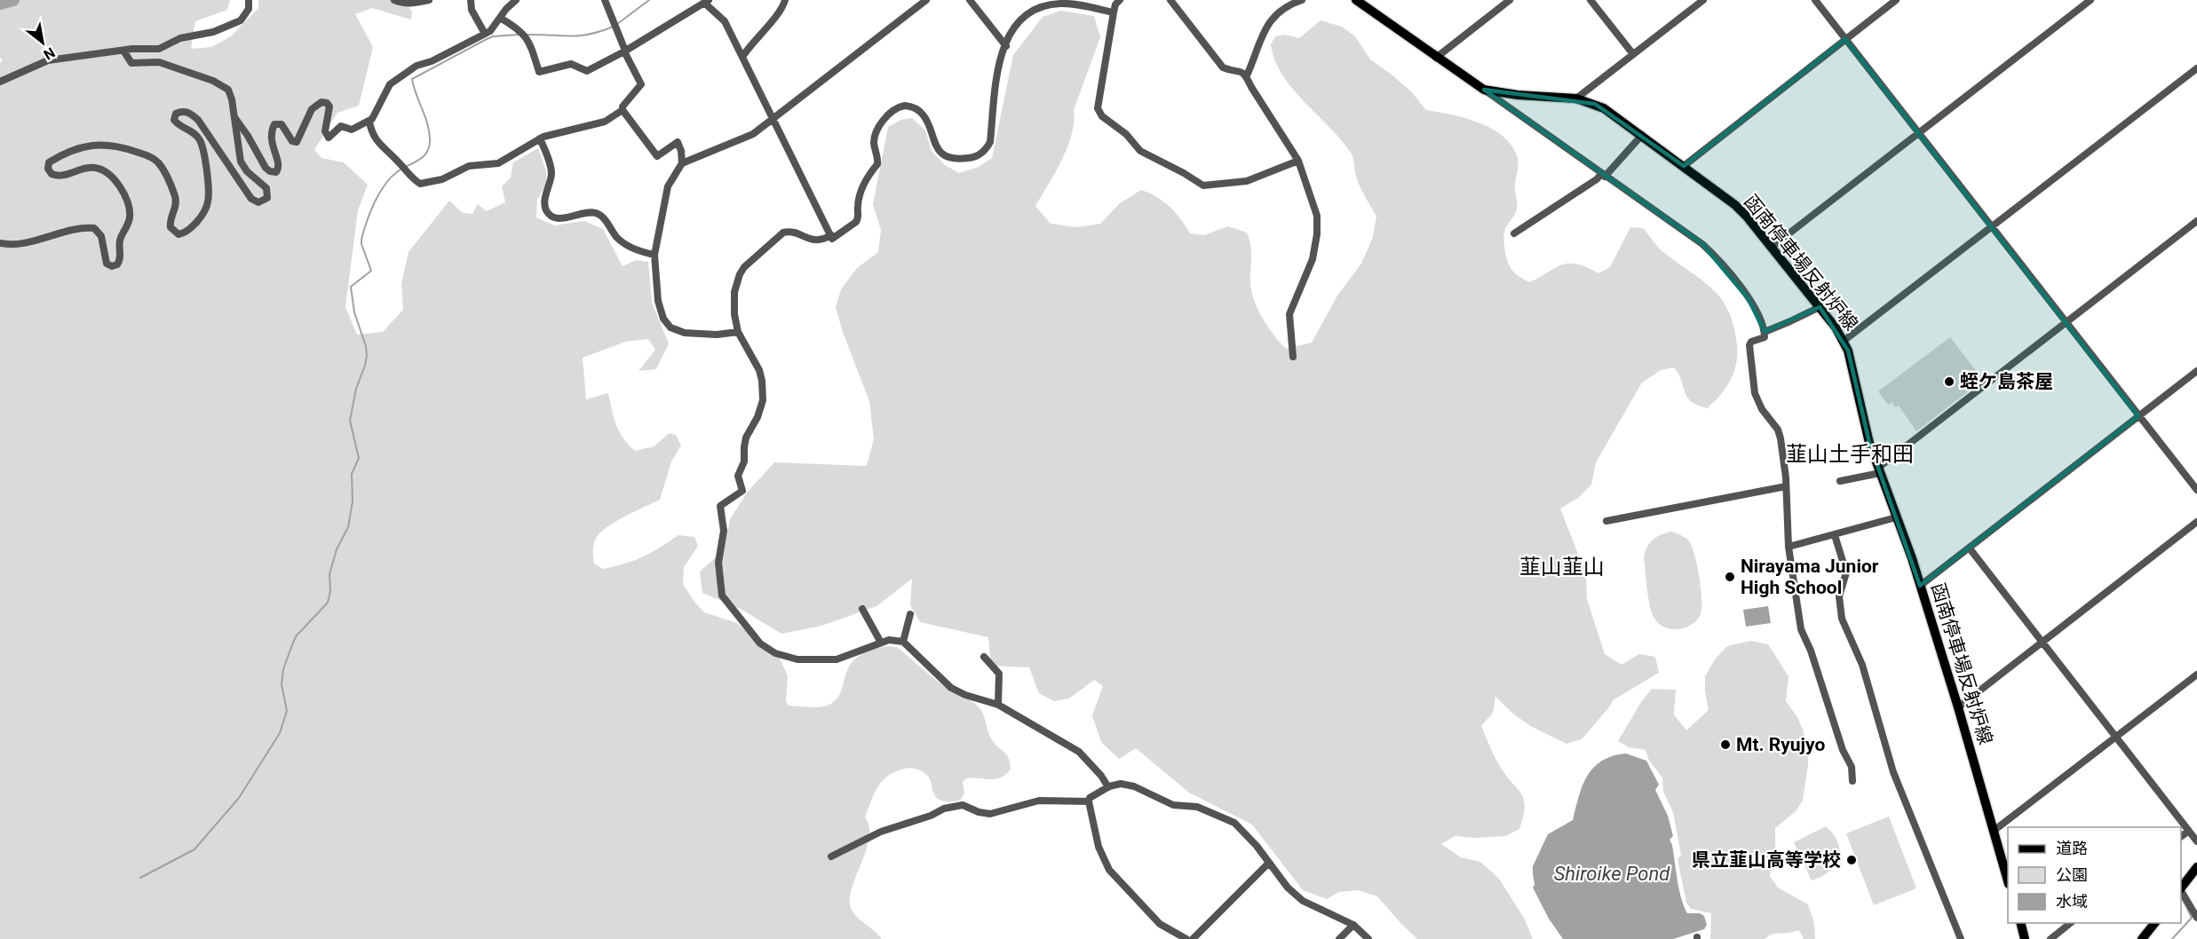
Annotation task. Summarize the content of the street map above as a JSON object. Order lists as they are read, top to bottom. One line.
{"streets":{"main road":["函南停車場反射炉線"]},"districts":["韮山土手和田","韮山韮山"],"water":["Shiroike Pond"],"places":["蛭ケ島茶屋","Nirayama Junior High School","Mt. Ryujyo","県立韮山高等学校"],"legend":["道路","公園","水域"],"north":"bottom right"}
